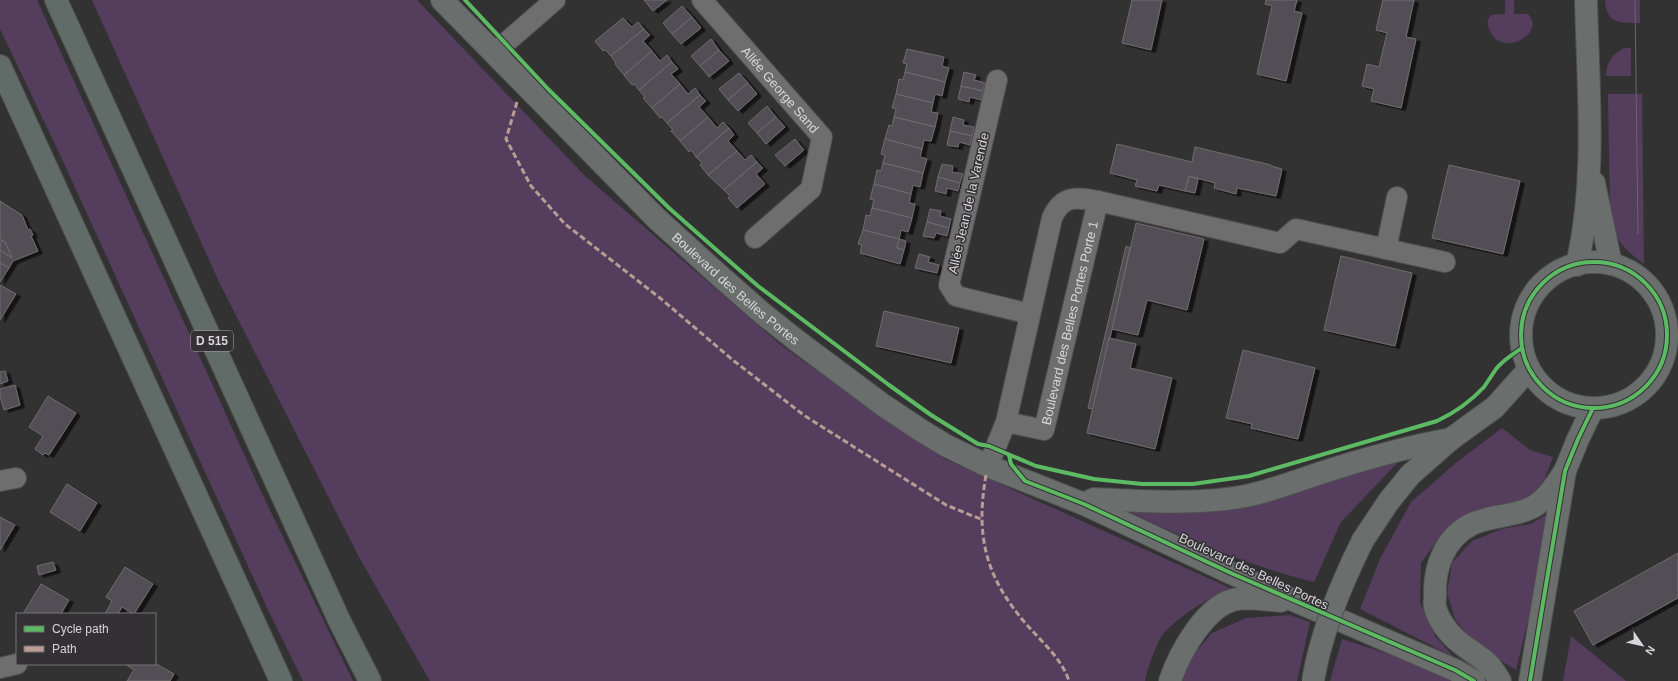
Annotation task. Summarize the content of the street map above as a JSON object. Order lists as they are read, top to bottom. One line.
{"streets":{"highway":["D 515"],"main road":["Boulevard des Belles Portes"],"street":["Allée George Sand","Allée Jean de la Varende","Boulevard des Belles Portes Porte 1"]},"crossings":[["Allée Jean de la Varende","Boulevard des Belles Portes Porte 1"],["Boulevard des Belles Portes","Boulevard des Belles Portes Porte 1"]],"legend":["Cycle path","Path"],"north":"bottom right"}
